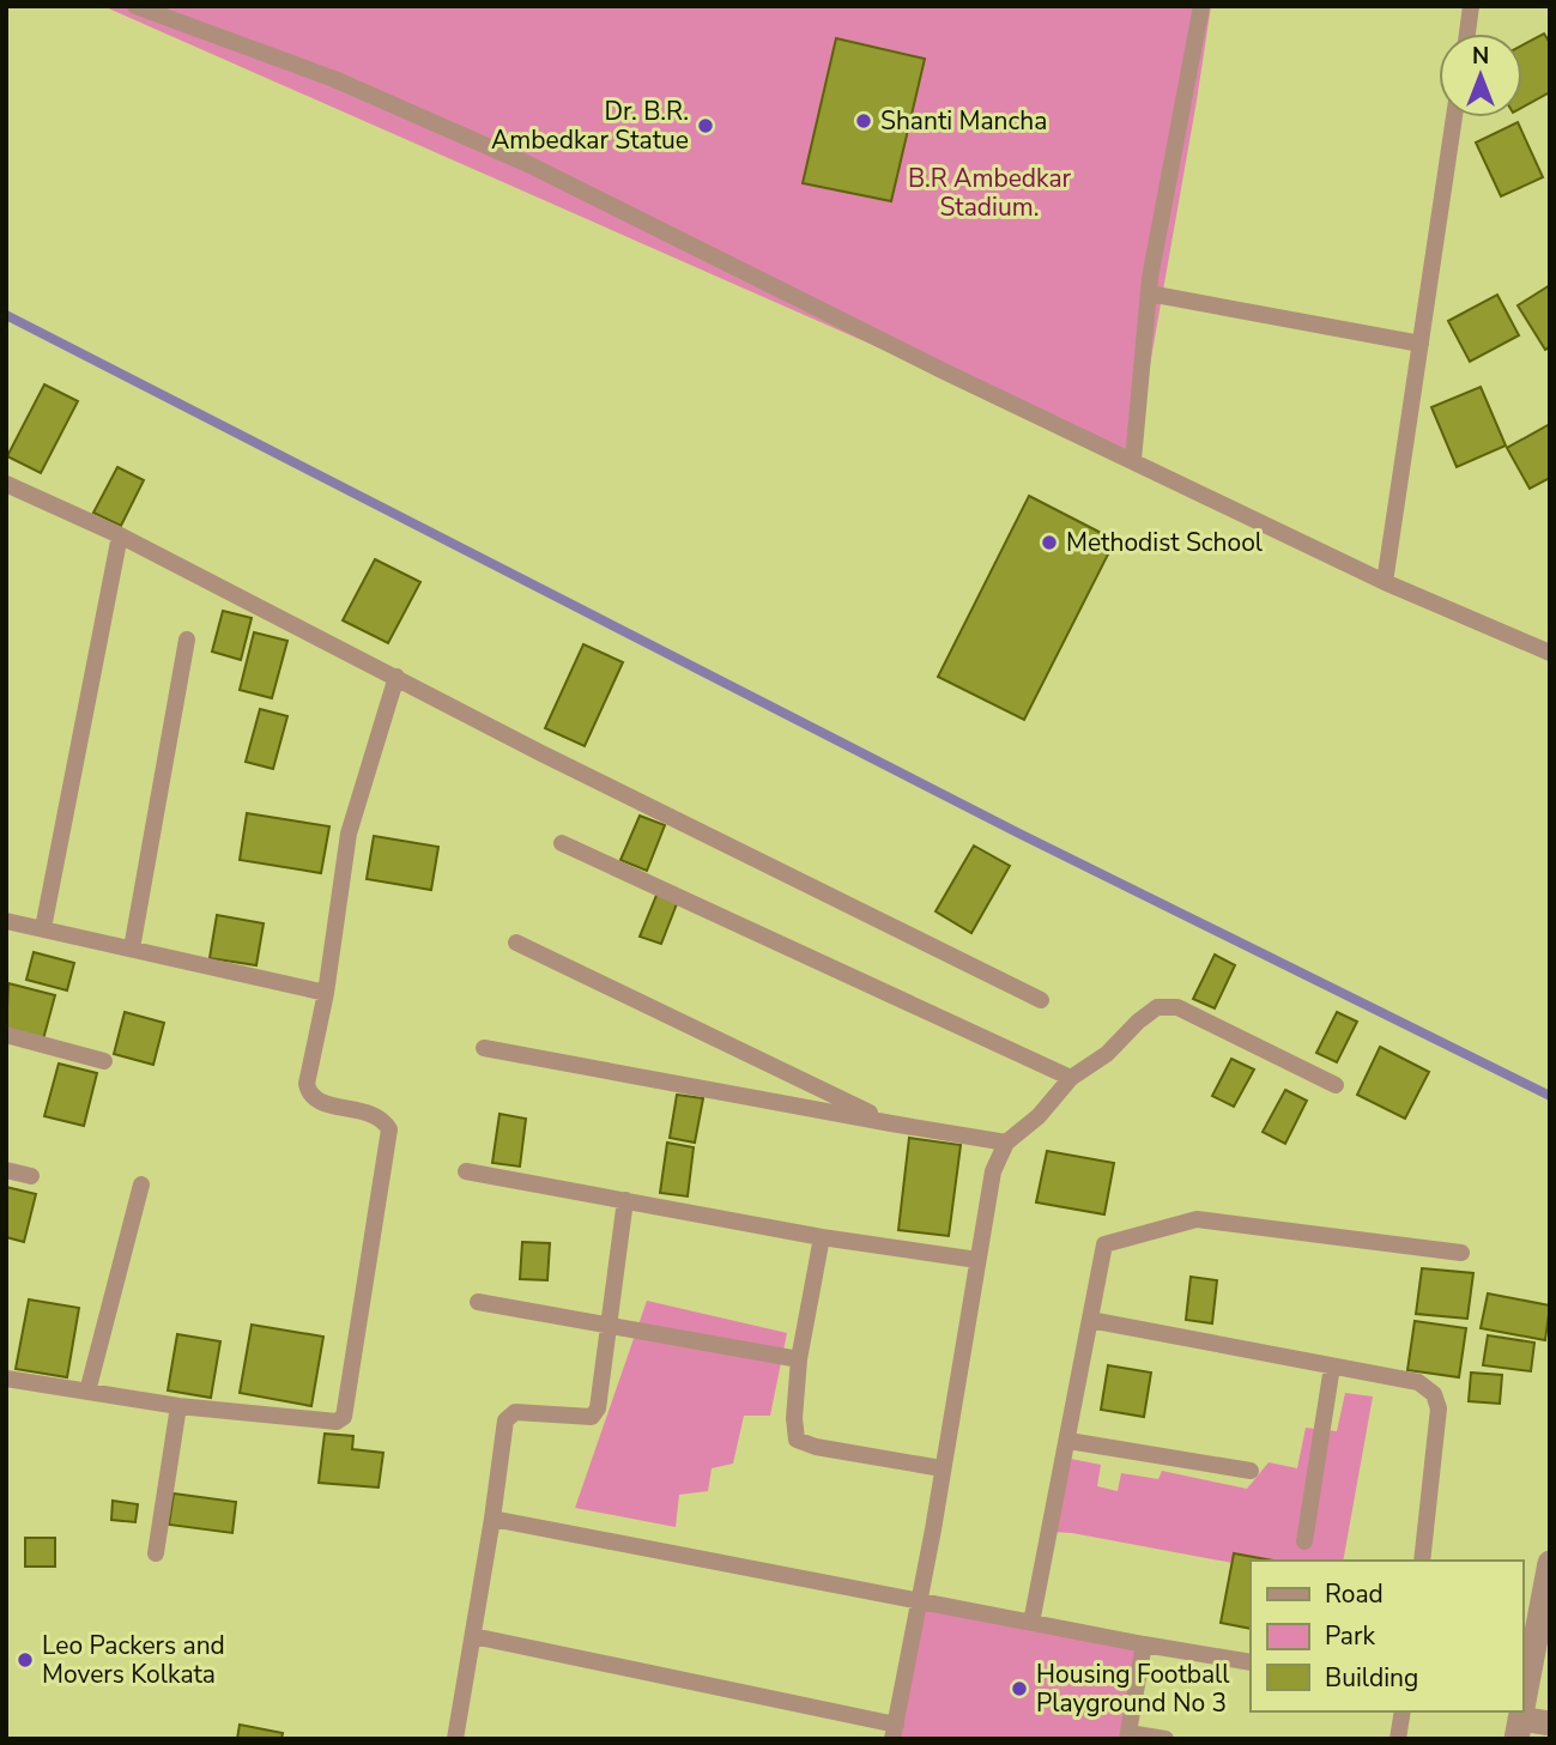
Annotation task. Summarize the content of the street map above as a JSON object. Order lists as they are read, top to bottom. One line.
{"parks":["B.R Ambedkar Stadium."],"places":["Shanti Mancha","Dr. B.R. Ambedkar Statue","Methodist School","Leo Packers and Movers Kolkata","Housing Football Playground No 3"],"legend":["Road","Park","Building"],"north":"top"}
